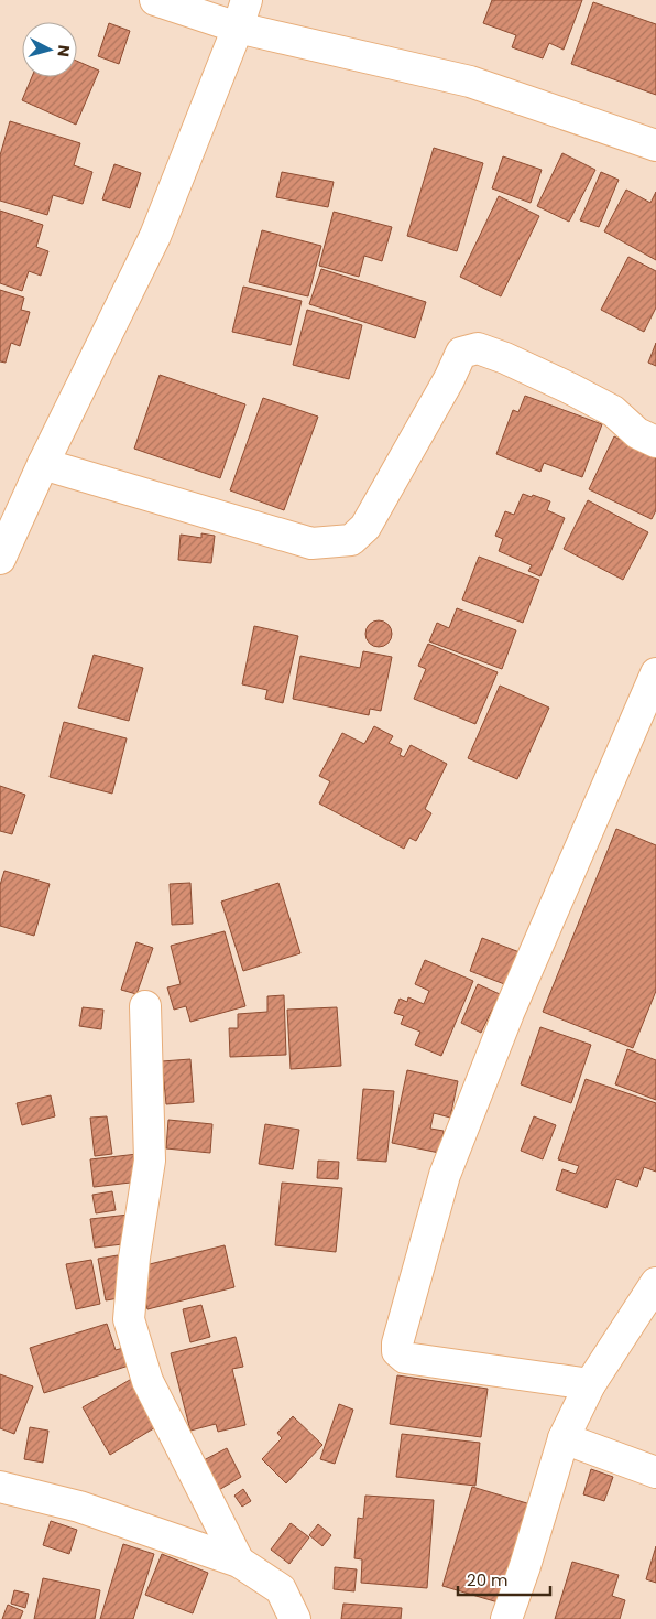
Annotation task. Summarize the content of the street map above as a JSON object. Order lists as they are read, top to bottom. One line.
{"scale_bar":"20 m","north":"right"}
